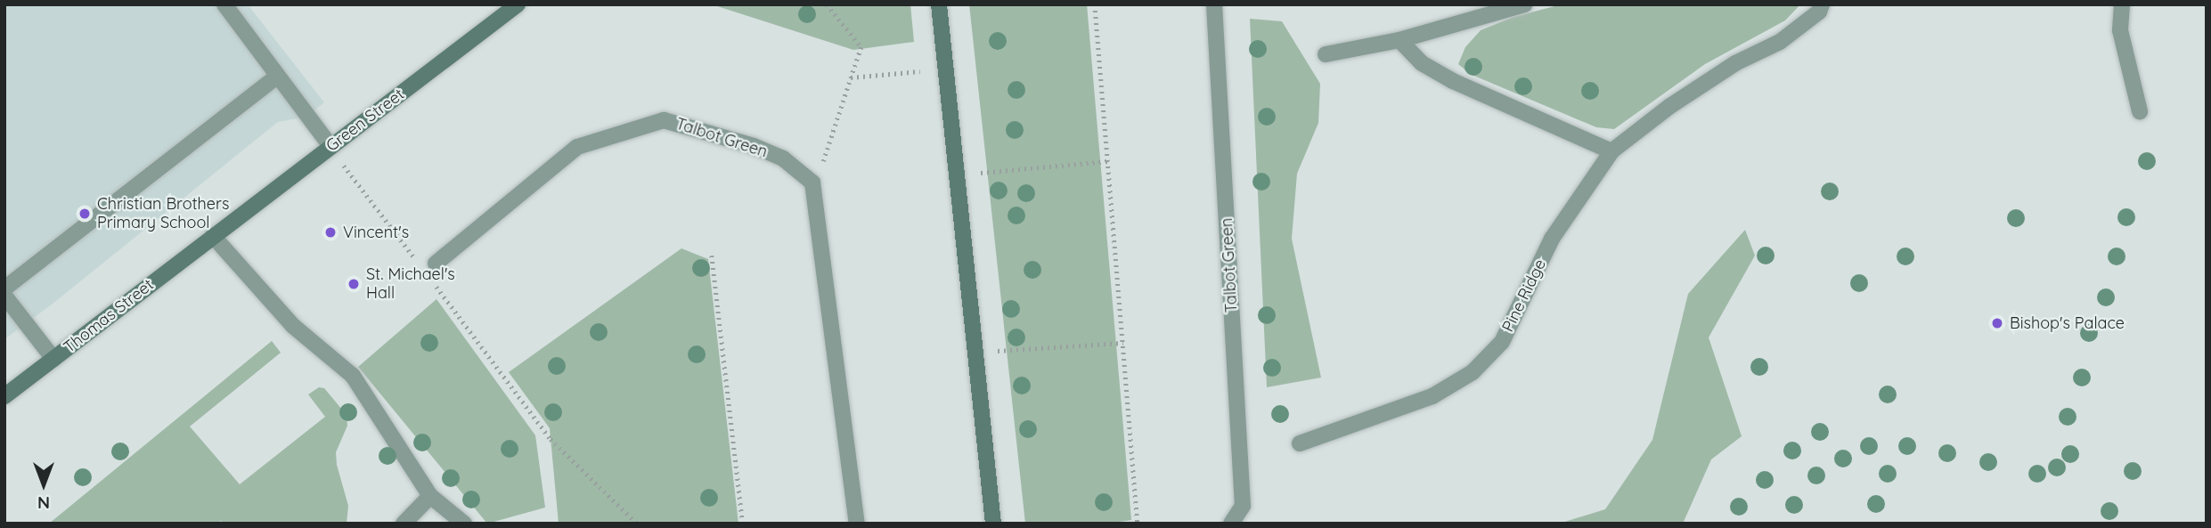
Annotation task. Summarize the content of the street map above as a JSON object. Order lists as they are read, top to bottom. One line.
{"streets":{"street":["Green Street","Talbot Green","Pine Ridge","Thomas Street"]},"crossings":[["Green Street","Thomas Street"]],"places":["Christian Brothers Primary School","Vincent's","St. Michael's Hall","Bishop's Palace"],"north":"bottom"}
